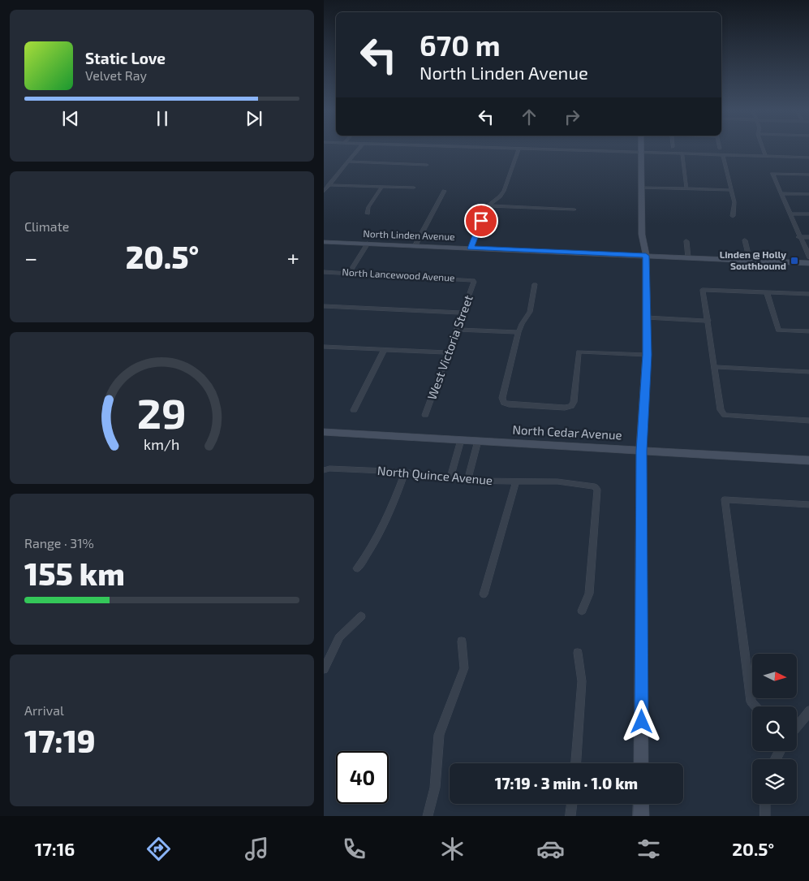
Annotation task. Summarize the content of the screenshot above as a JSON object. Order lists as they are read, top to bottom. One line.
{"streets":{"street":["North Linden Avenue","North Lancewood Avenue","West Victoria Street","North Cedar Avenue","North Quince Avenue"]},"crossings":[["North Lancewood Avenue","West Victoria Street"]],"places":{"transit":["Linden @ Holly Southbound"]},"north":"right","page":{"turn":["670 m","North Linden Avenue"],"song":["Static Love","Velvet Ray"],"tile":["Climate",["Range · 31%","155 km"],["Arrival","17:19"]],"heat":["−","20.5°","+"],"limit":"40","trip":"17:19 · 3 min · 1.0 km","tabs":["17:16","20.5°"],"gauge":["29","km/h"]}}
